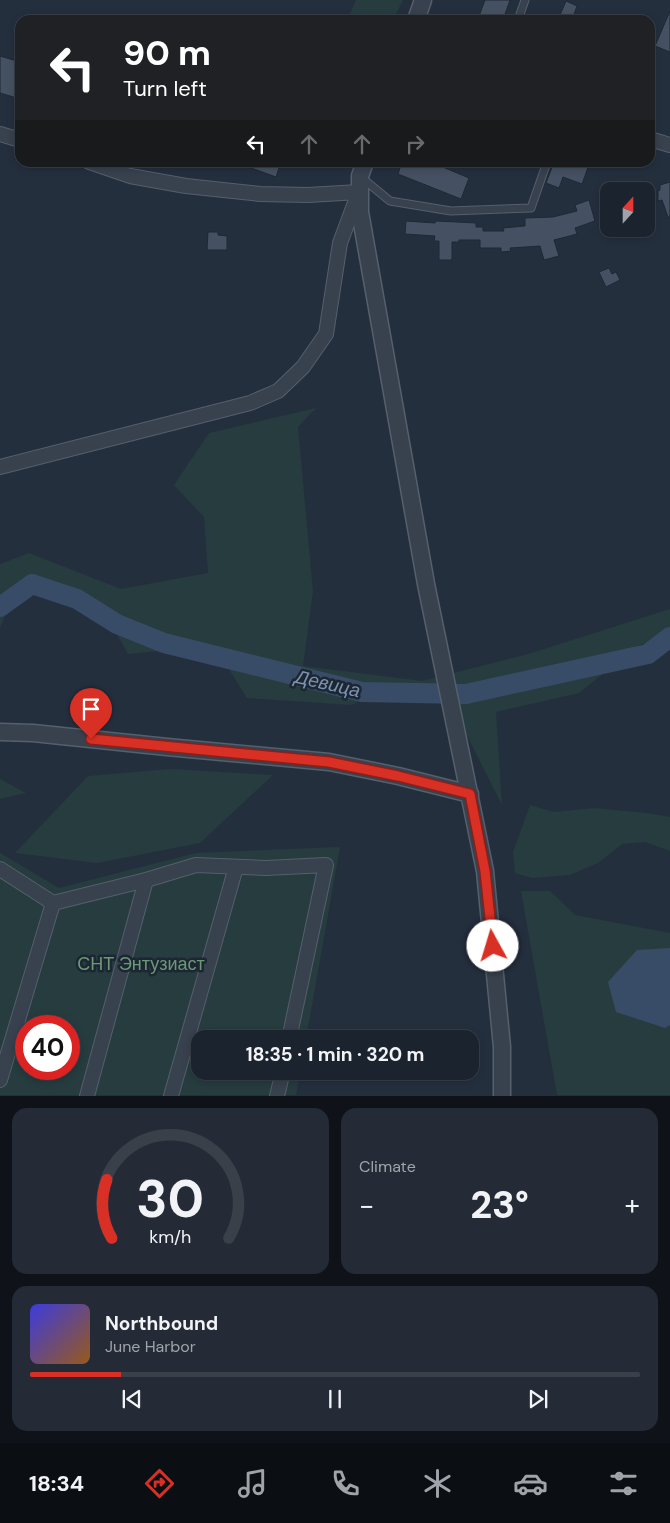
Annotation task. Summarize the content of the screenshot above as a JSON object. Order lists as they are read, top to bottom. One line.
{"water":["Девица"],"parks":["СНТ Энтузиаст"],"north":"top","page":{"turn":["90 m","Turn left"],"limit":"40","trip":"18:35 · 1 min · 320 m","tile":"Climate","heat":["−","23°","+"],"song":["Northbound","June Harbor"],"tabs":"18:34","gauge":["30","km/h"]}}
